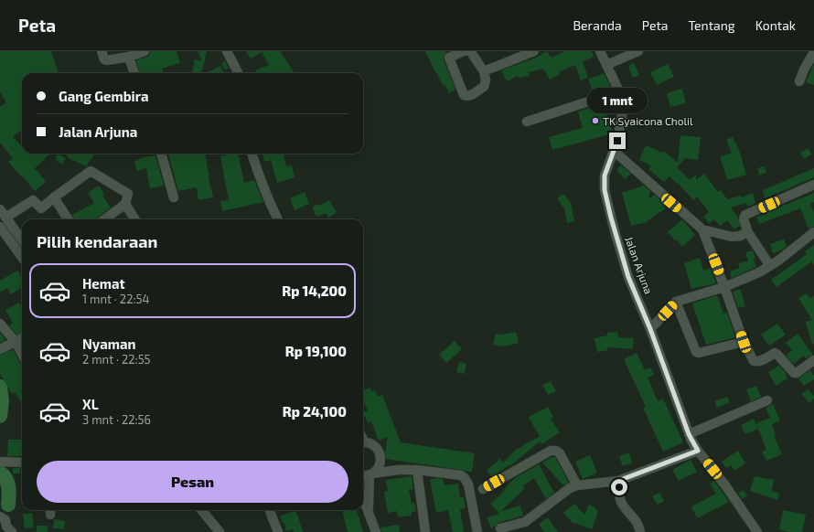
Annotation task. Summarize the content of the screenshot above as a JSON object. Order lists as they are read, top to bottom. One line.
{"streets":{"street":["Jalan Arjuna"]},"places":["TK Syaicona Cholil"],"page":{"header":"Peta","nav":["Beranda","Peta","Tentang","Kontak"],"banner":["Gang Gembira","Jalan Arjuna"],"bubble":"1 mnt","heading":"Pilih kendaraan","list":[{"name":"Hemat","note":"1 mnt · 22:54","value":"Rp 14,200"},{"name":"Nyaman","note":"2 mnt · 22:55","value":"Rp 19,100"},{"name":"XL","note":"3 mnt · 22:56","value":"Rp 24,100"}],"buttons":"Pesan"}}
